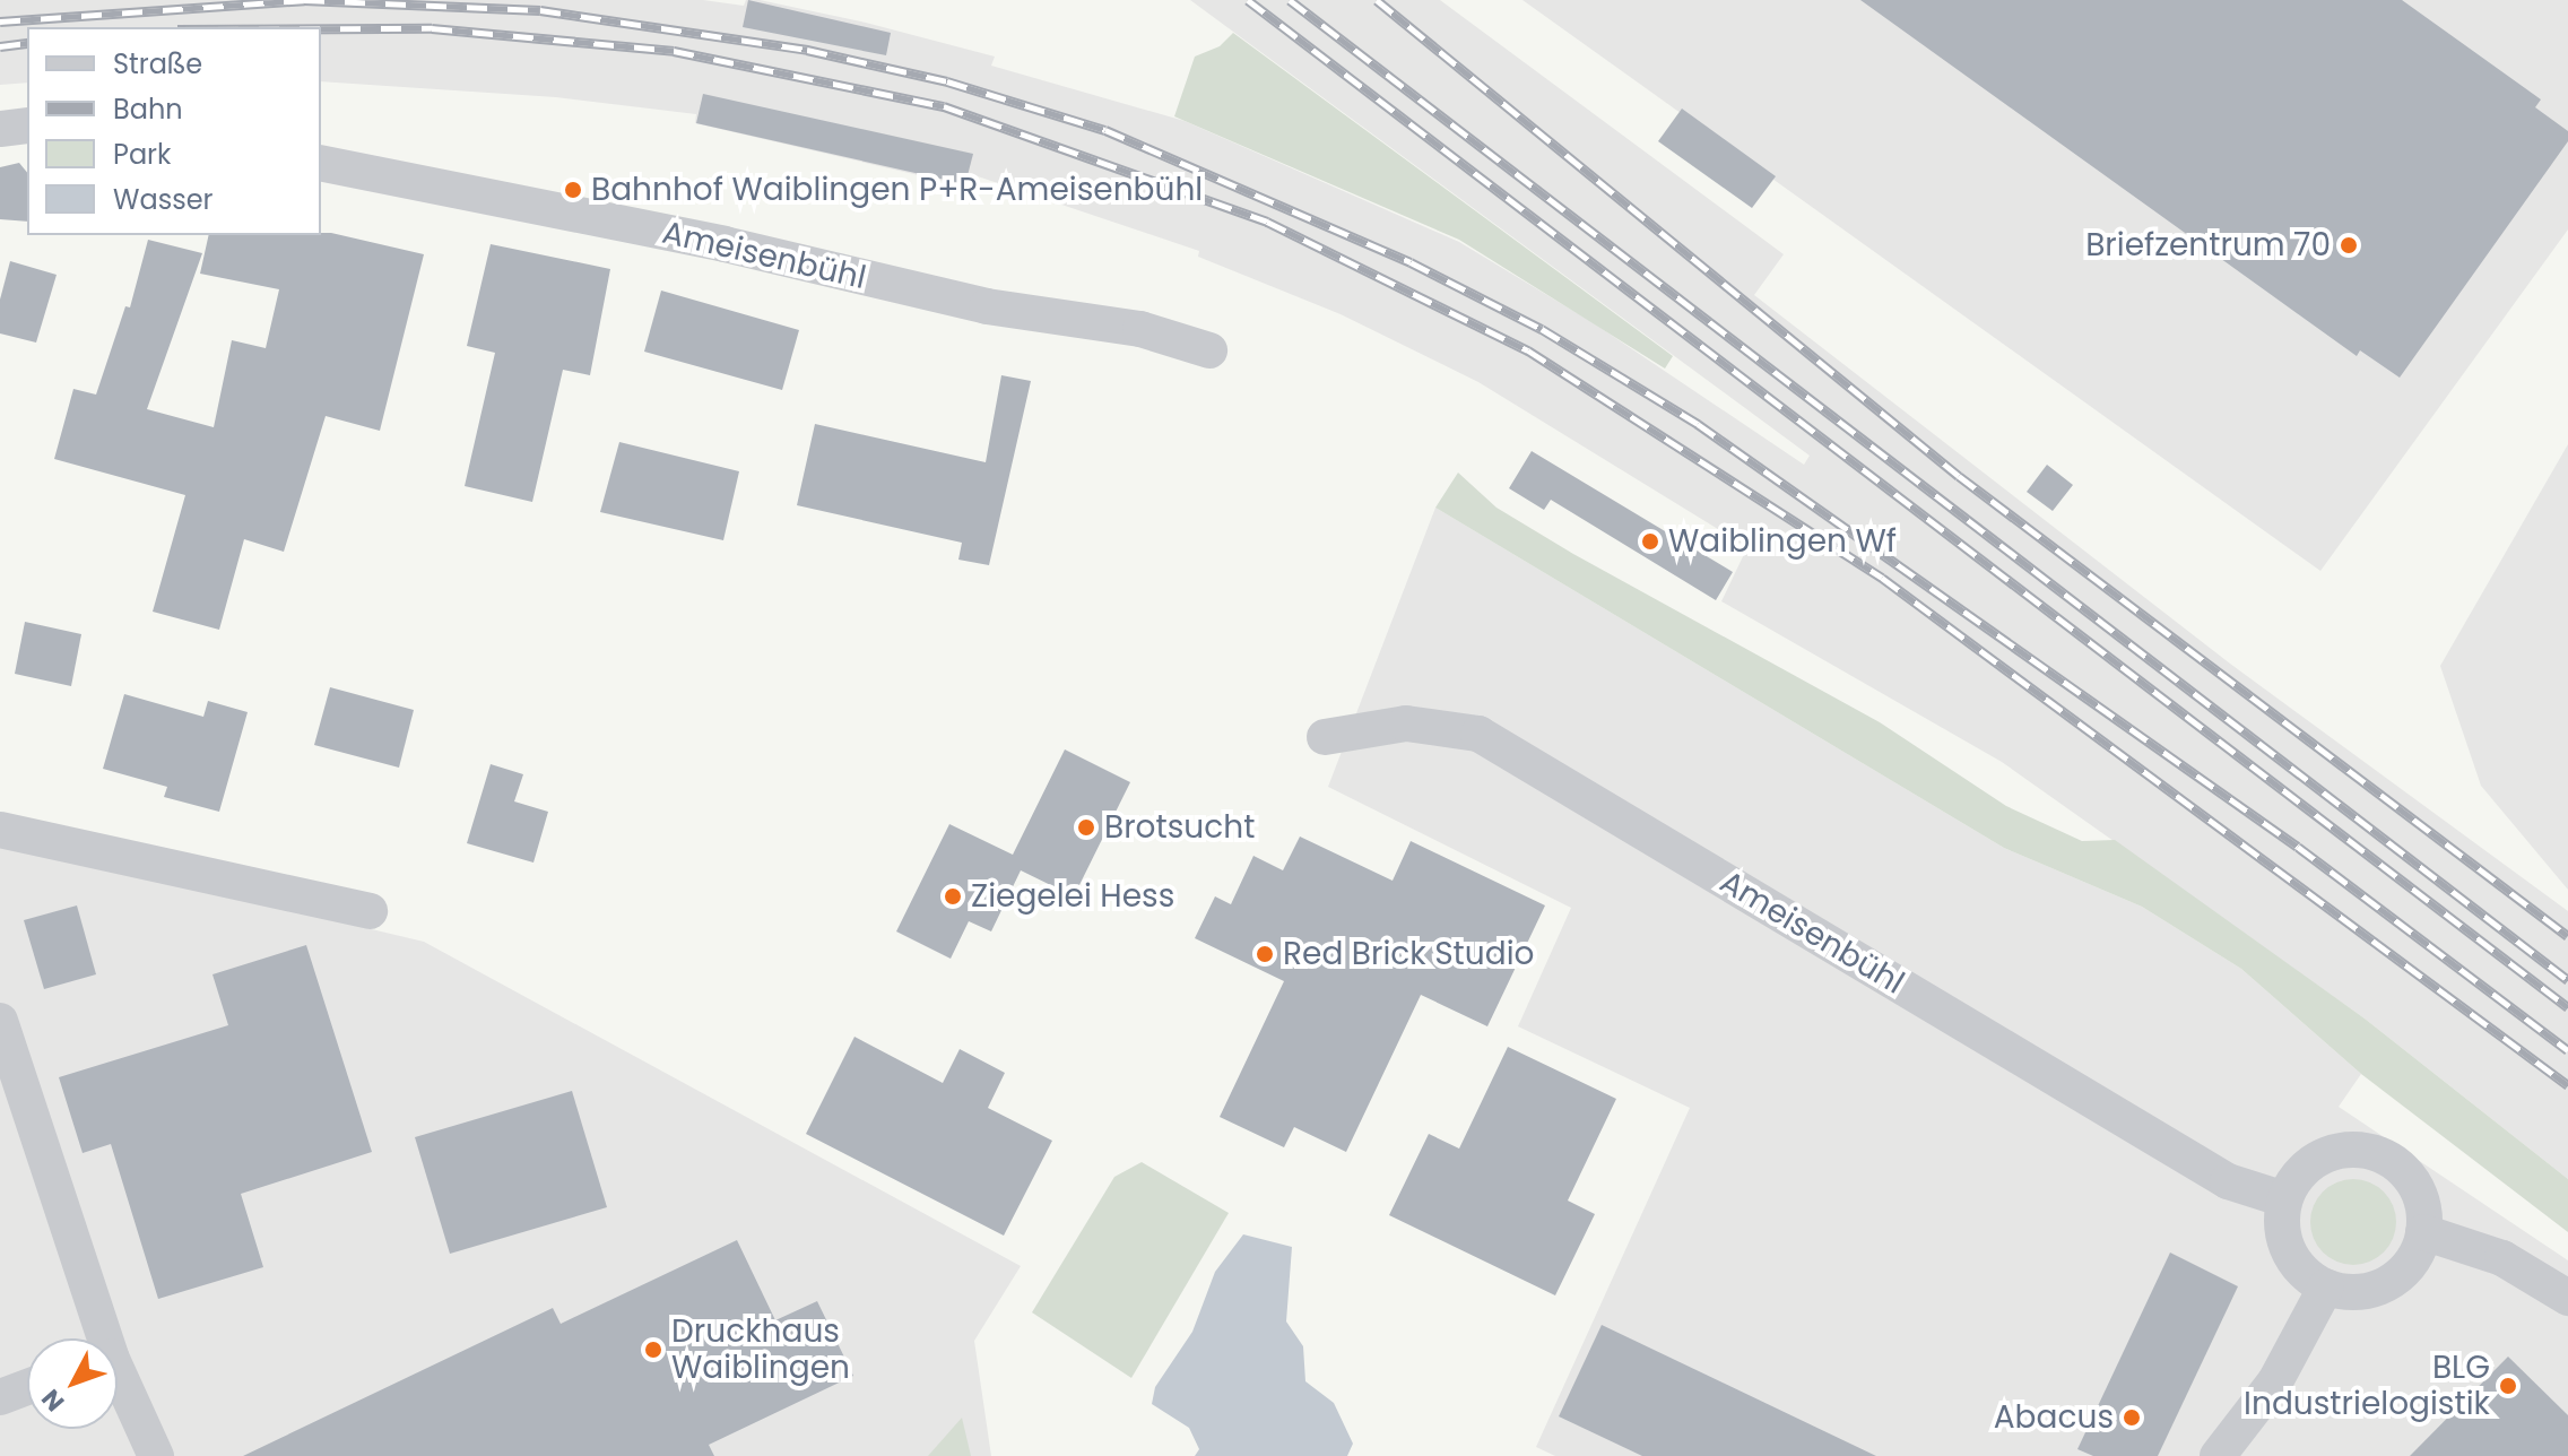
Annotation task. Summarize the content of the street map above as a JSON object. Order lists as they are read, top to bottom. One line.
{"streets":{"street":["Ameisenbühl"]},"places":["Bahnhof Waiblingen P+R-Ameisenbühl","Briefzentrum 70","Waiblingen Wf","Brotsucht","Ziegelei Hess","Red Brick Studio","Druckhaus Waiblingen","BLG Industrielogistik","Abacus"],"legend":["Straße","Bahn","Park","Wasser"],"north":"bottom left"}
